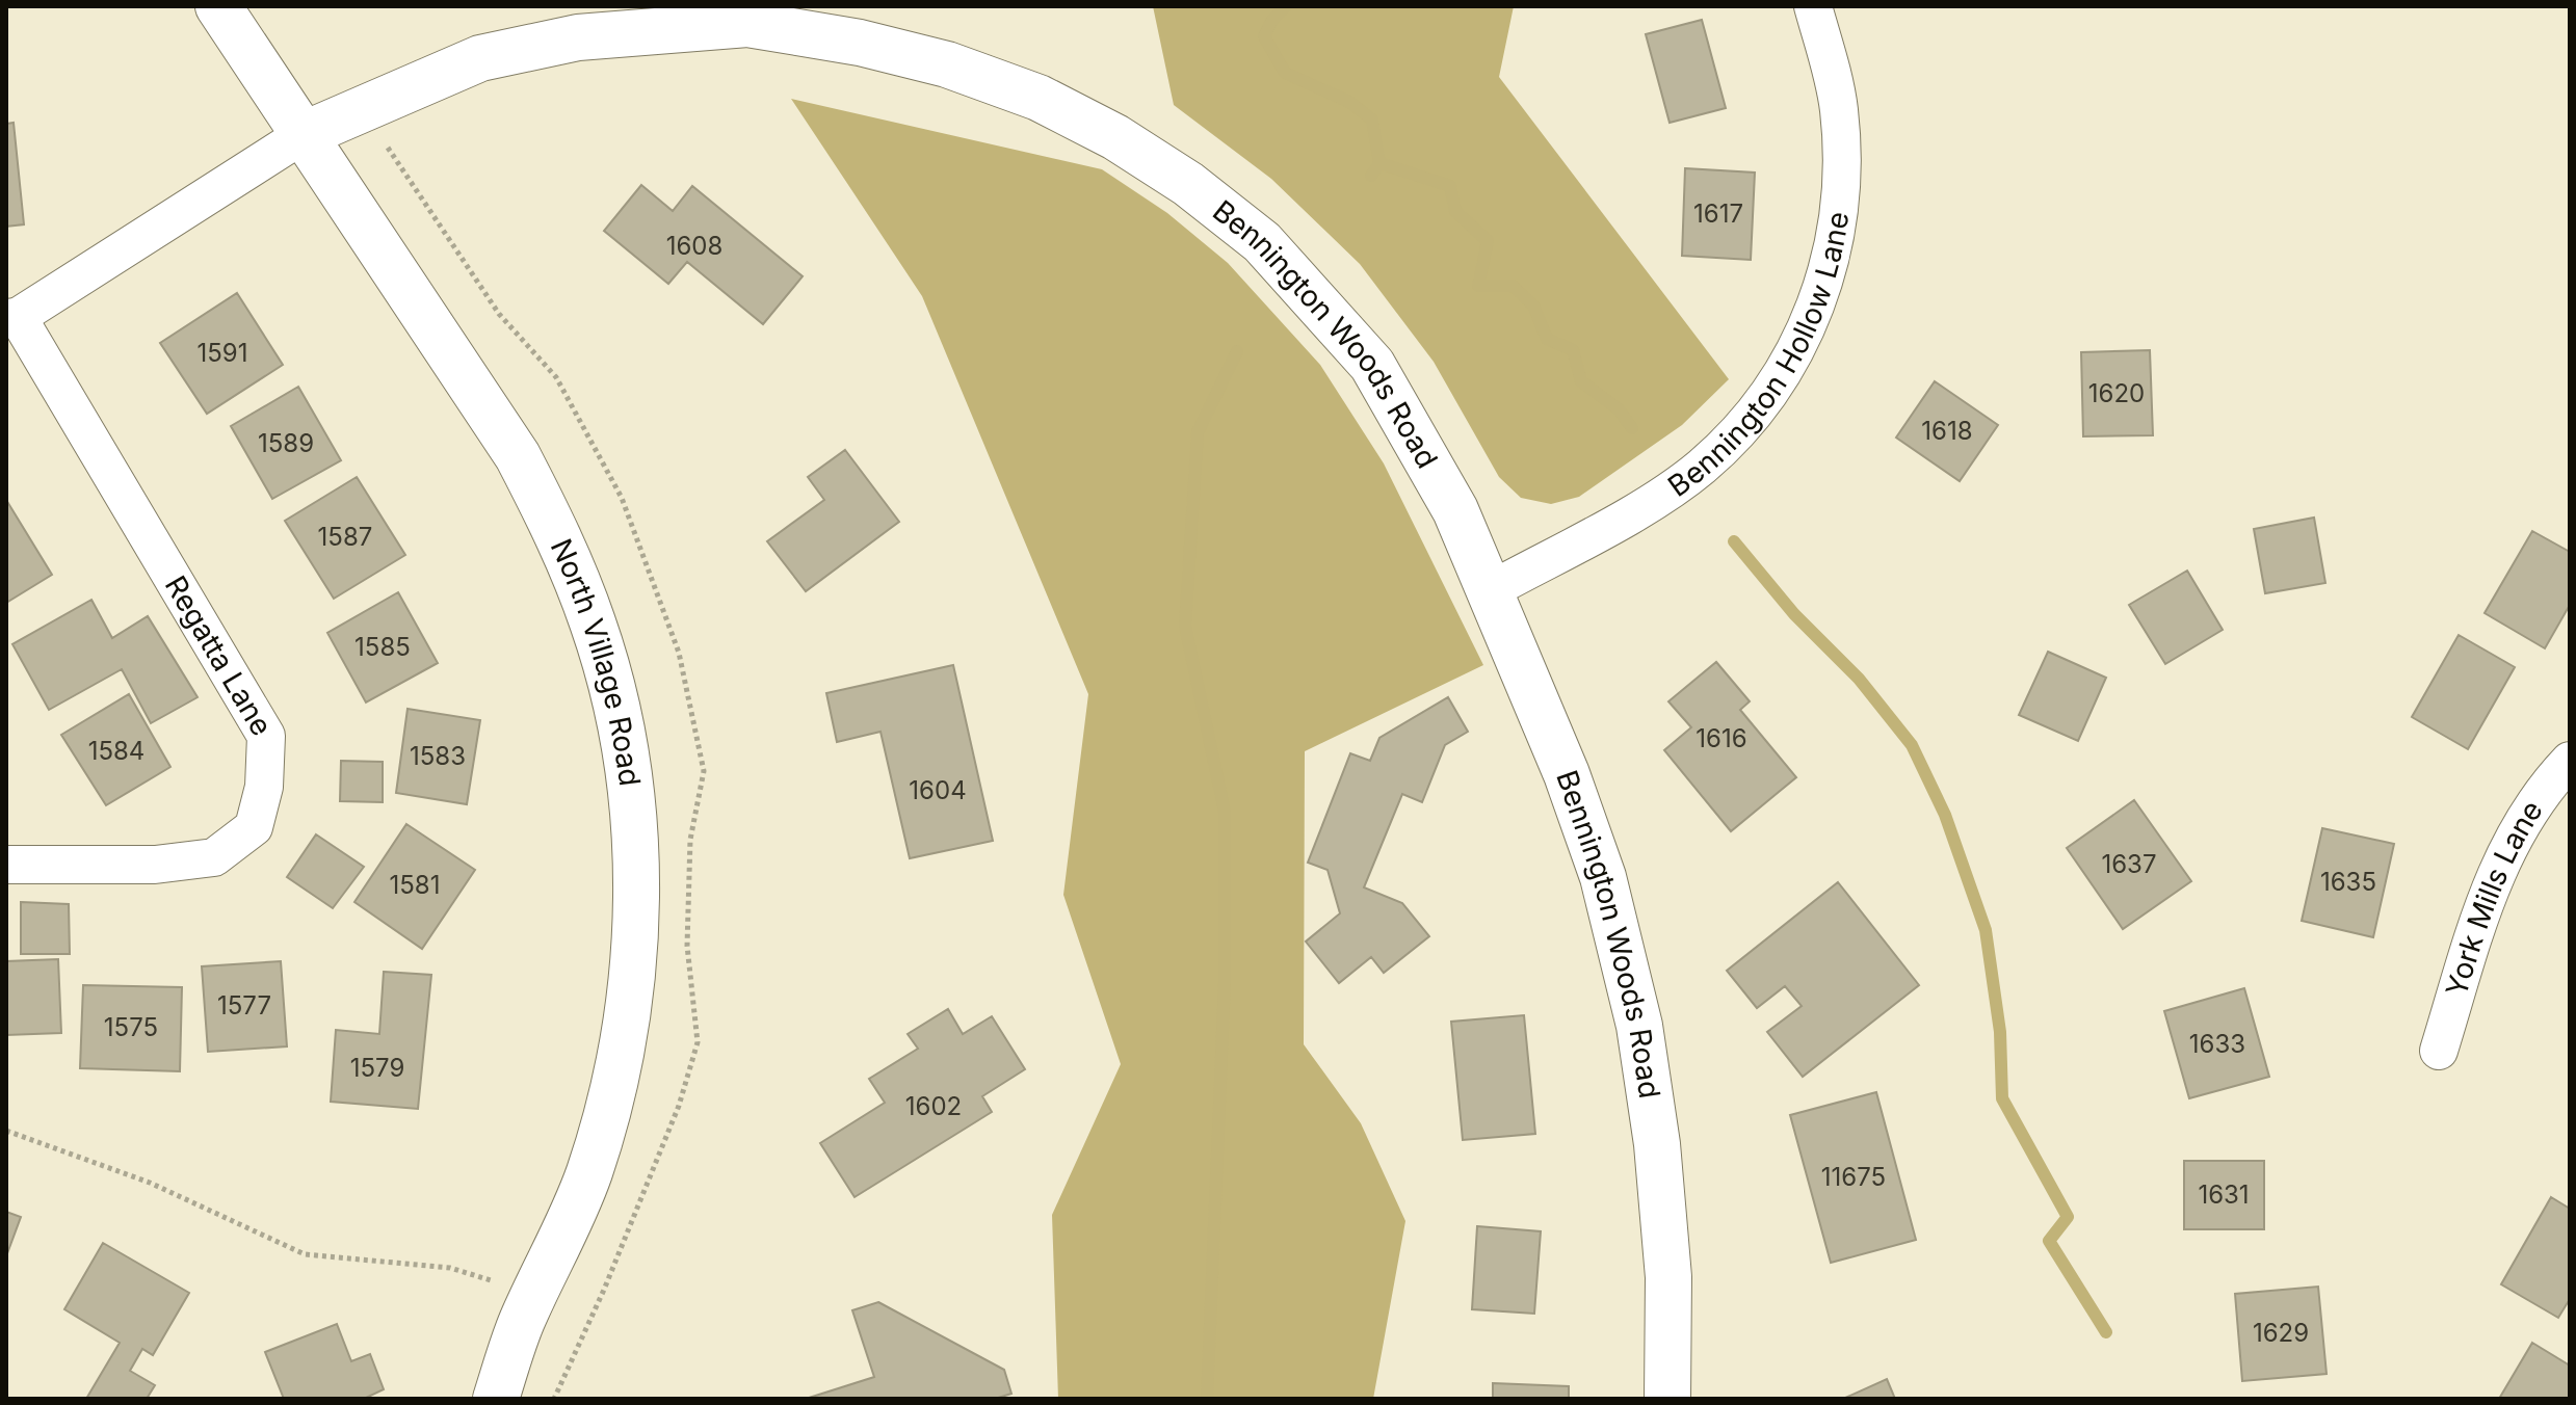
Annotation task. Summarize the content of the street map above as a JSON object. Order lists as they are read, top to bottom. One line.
{"streets":{"street":["Bennington Woods Road","Bennington Hollow Lane","Regatta Lane","North Village Road","York Mills Lane"]},"crossings":[["Bennington Woods Road","Bennington Hollow Lane"],["Bennington Woods Road","Regatta Lane"],["Bennington Woods Road","North Village Road"],["Regatta Lane","North Village Road"]],"house_numbers":["1617","1608","1591","1620","1618","1589","1587","1585","1616","1584","1583","1604","1637","1635","1581","1577","1575","1633","1579","1602","11675","1631","1629"]}
